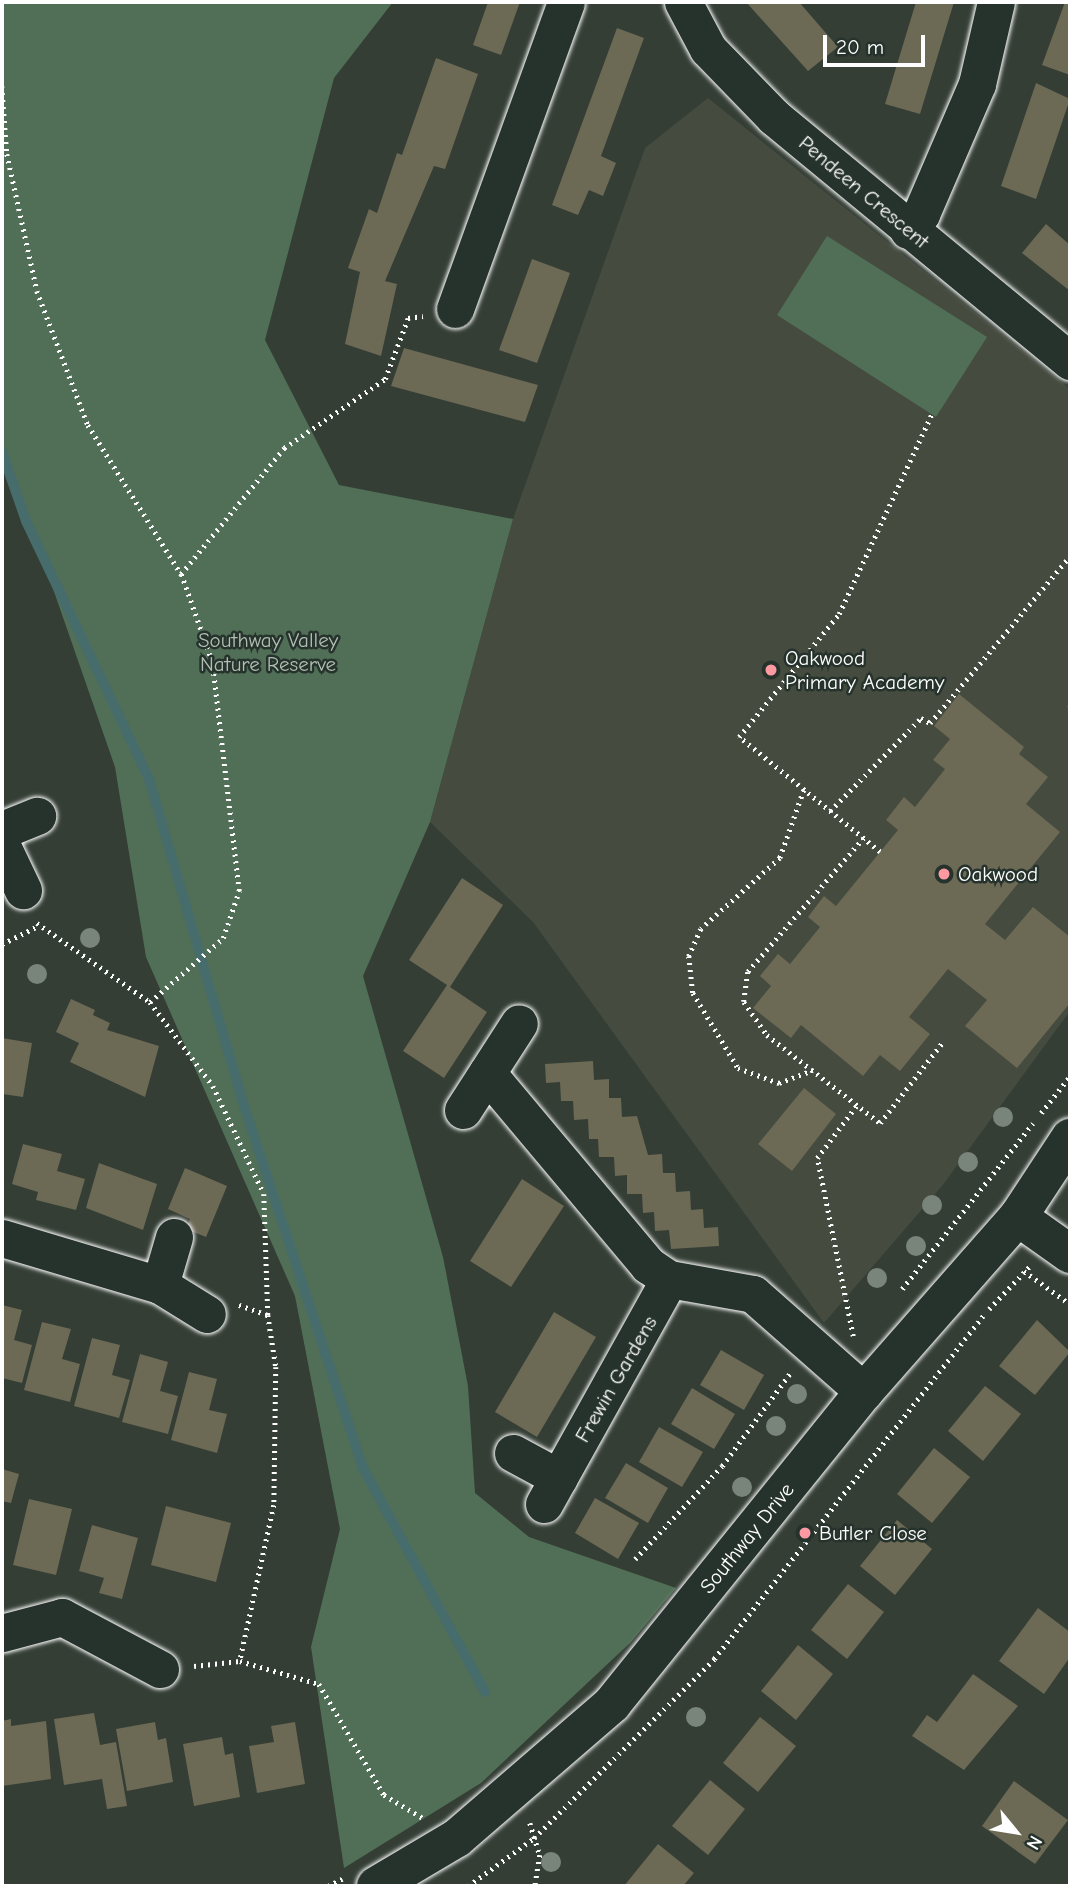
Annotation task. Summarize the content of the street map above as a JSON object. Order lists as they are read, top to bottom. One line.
{"streets":{"street":["Pendeen Crescent","Frewin Gardens","Southway Drive"]},"parks":["Southway Valley Nature Reserve"],"places":["Oakwood Primary Academy","Oakwood","Butler Close"],"scale_bar":"20 m","north":"bottom right"}
